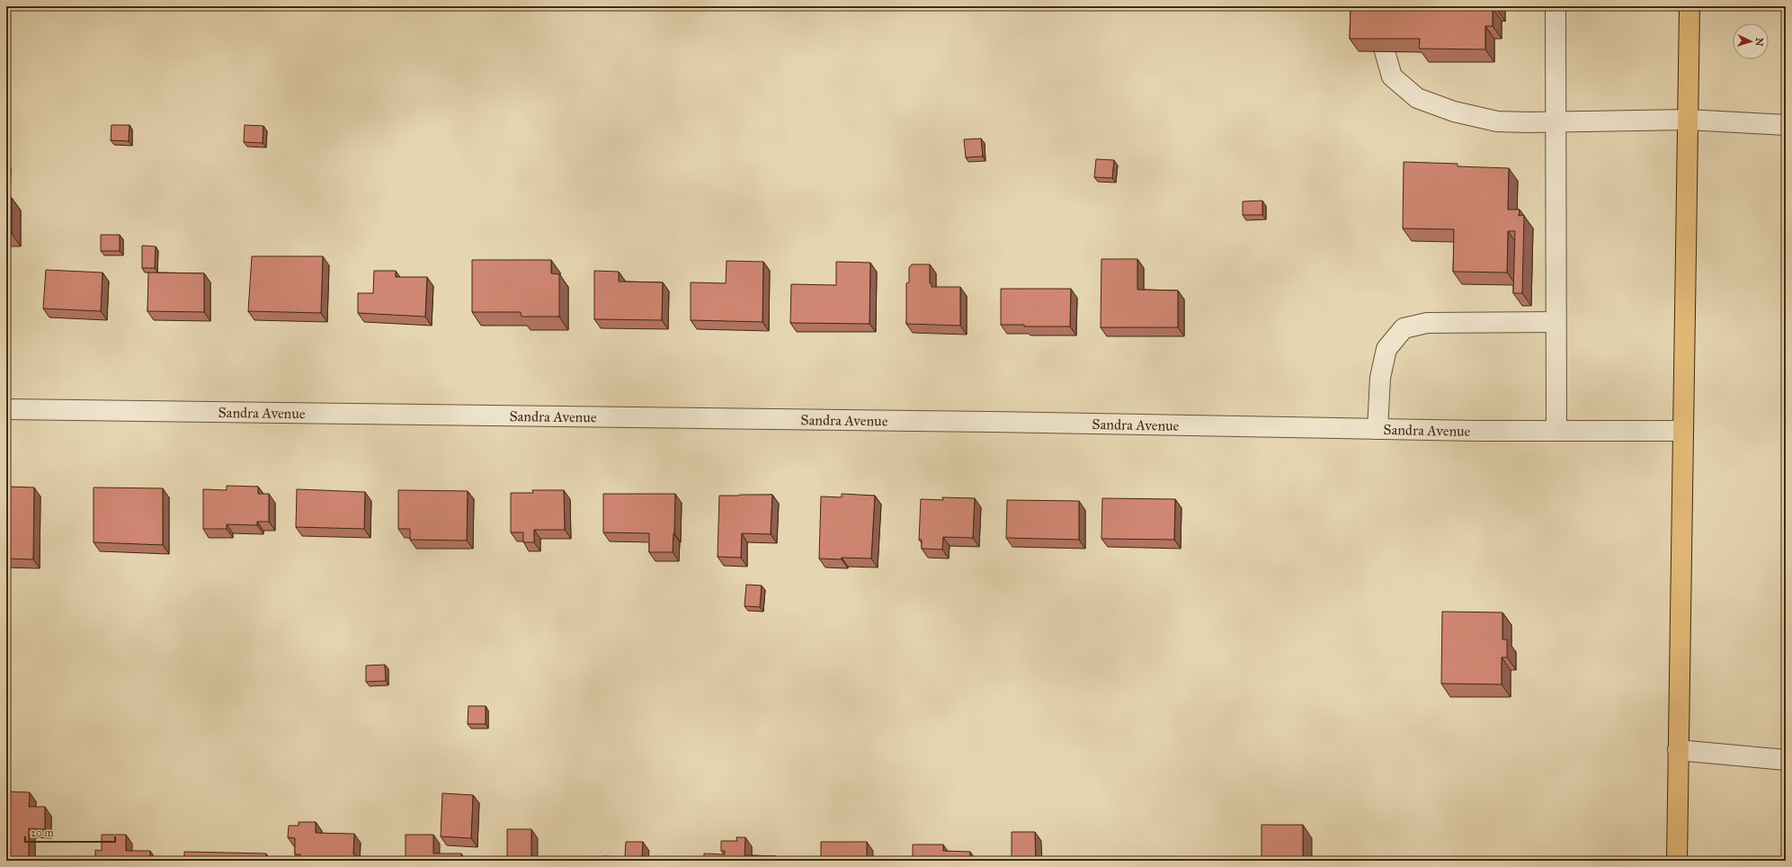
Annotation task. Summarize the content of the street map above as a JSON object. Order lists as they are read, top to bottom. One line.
{"streets":{"street":["Sandra Avenue"]},"scale_bar":"20 m","north":"right"}
